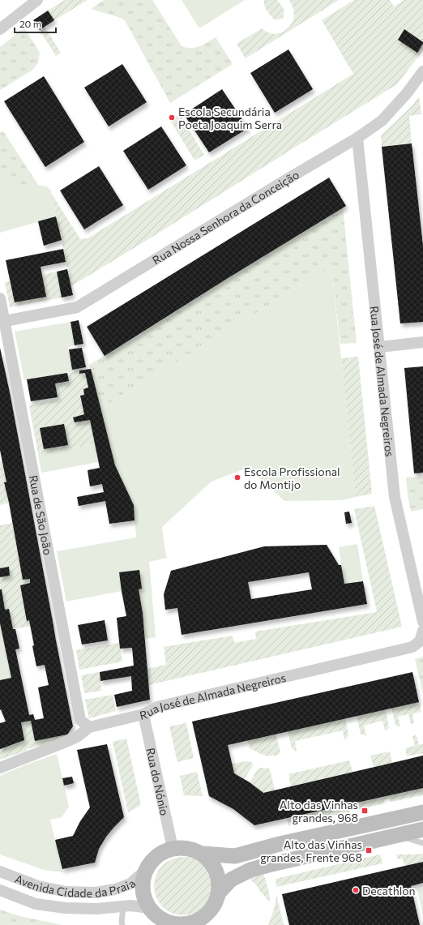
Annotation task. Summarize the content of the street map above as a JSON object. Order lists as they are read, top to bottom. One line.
{"streets":{"street":["Rua Nossa Senhora da Conceição","Rua José de Almada Negreiros","Rua de São João","Rua do Nónio","Avenida Cidade da Praia"]},"crossings":[["Rua Nossa Senhora da Conceição","Rua José de Almada Negreiros"],["Rua Nossa Senhora da Conceição","Rua de São João"],["Rua José de Almada Negreiros","Rua de São João"],["Rua José de Almada Negreiros","Rua do Nónio"],["Rua do Nónio","Avenida Cidade da Praia"]],"places":{"other":["Escola Secundária Poeta Joaquim Serra","Escola Profissional do Montijo","Decathlon"],"transit":["Alto das Vinhas grandes, 968","Alto das Vinhas grandes, Frente 968"]},"scale_bar":"20 m"}
